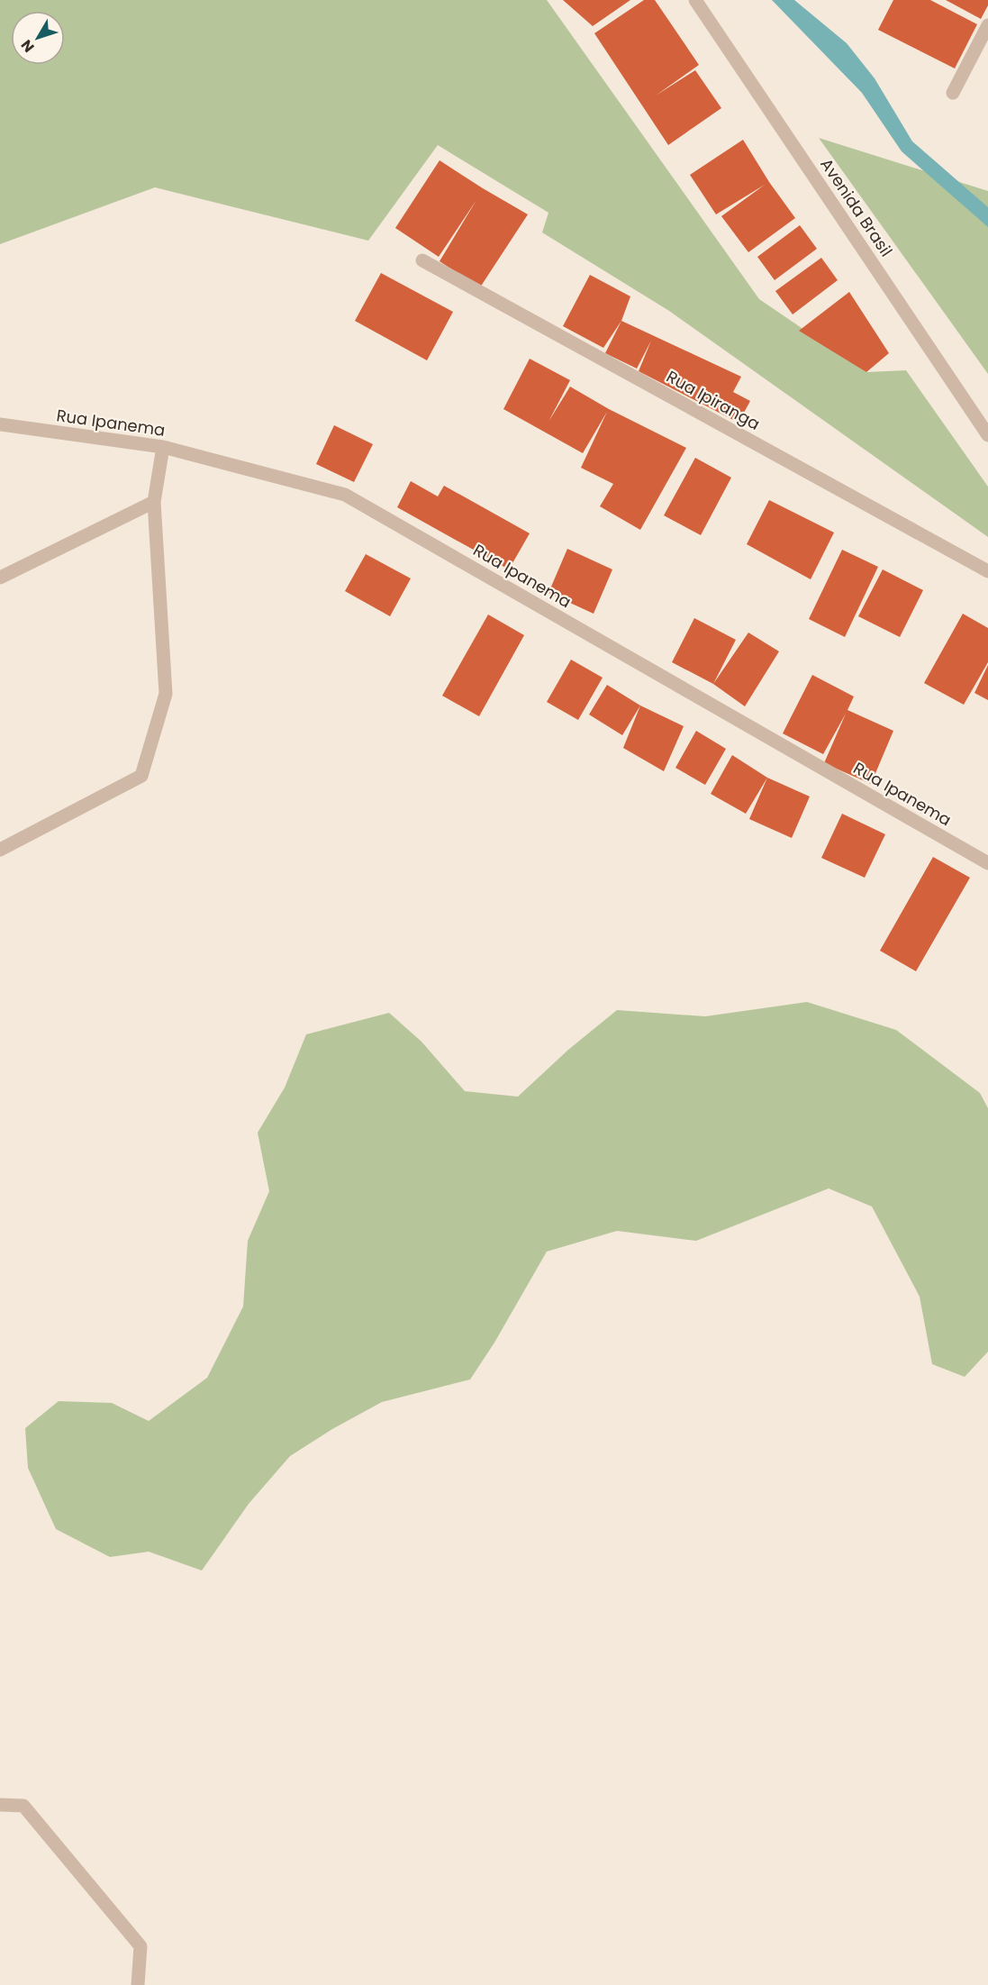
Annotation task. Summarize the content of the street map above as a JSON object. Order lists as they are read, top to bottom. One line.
{"streets":{"street":["Avenida Brasil","Rua Ipiranga","Rua Ipanema"]},"north":"bottom left"}
